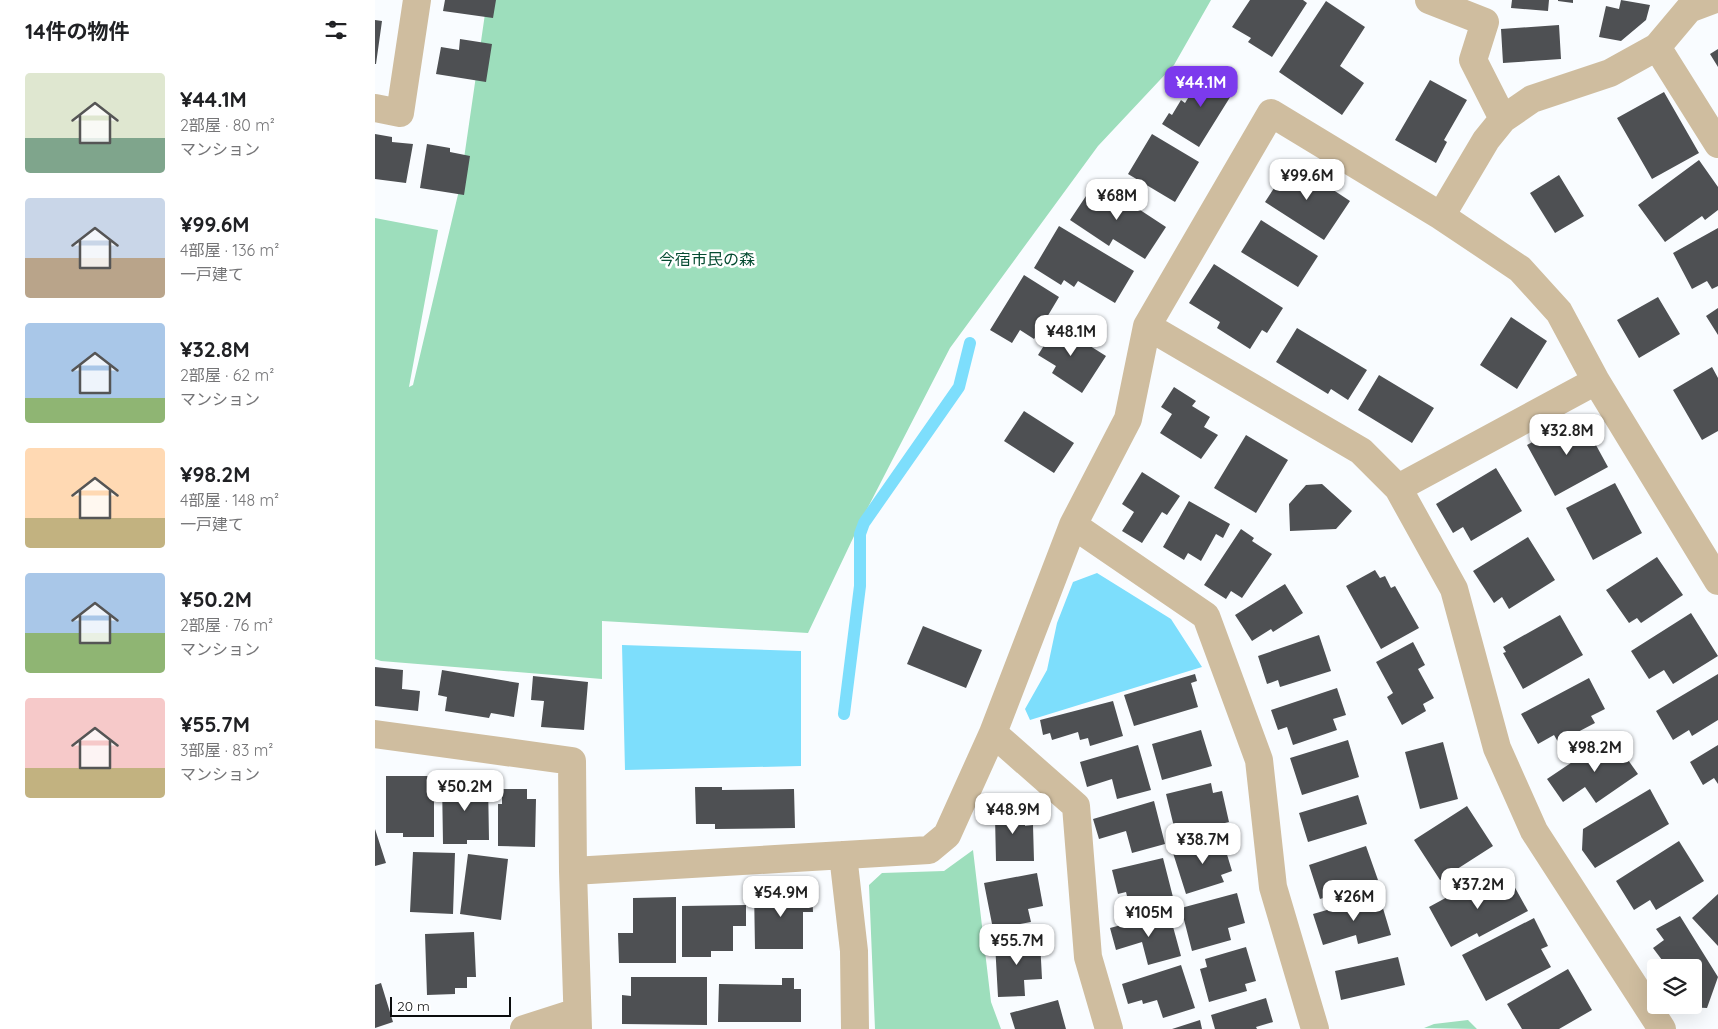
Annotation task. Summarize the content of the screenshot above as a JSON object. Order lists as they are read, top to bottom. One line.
{"parks":["今宿市民の森"],"scale_bar":"20 m","page":{"heading":"14件の物件","list":[{"name":"¥44.1M","note":"2部屋 · 80 m² · マンション"},{"name":"¥99.6M","note":"4部屋 · 136 m² · 一戸建て"},{"name":"¥32.8M","note":"2部屋 · 62 m² · マンション"},{"name":"¥98.2M","note":"4部屋 · 148 m² · 一戸建て"},{"name":"¥50.2M","note":"2部屋 · 76 m² · マンション"},{"name":"¥55.7M","note":"3部屋 · 83 m² · マンション"}],"price":["¥44.1M","¥99.6M","¥68M","¥48.1M","¥32.8M","¥98.2M","¥50.2M","¥48.9M","¥38.7M","¥37.2M","¥54.9M","¥26M","¥105M","¥55.7M"],"scale":"20 m"}}
